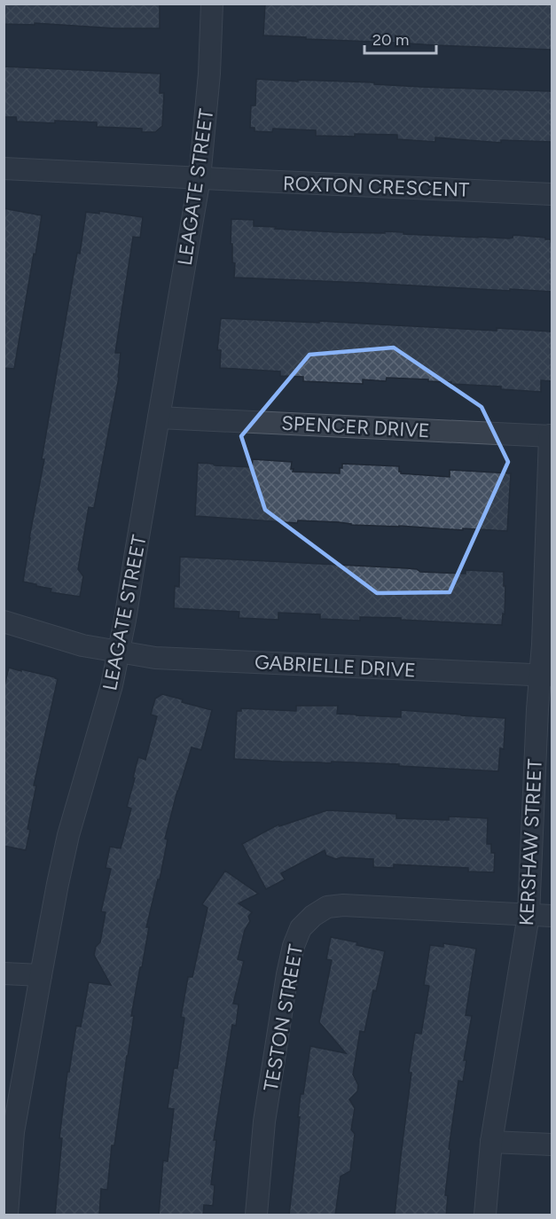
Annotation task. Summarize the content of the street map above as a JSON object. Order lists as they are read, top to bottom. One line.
{"streets":{"street":["ROXTON CRESCENT","LEAGATE STREET","SPENCER DRIVE","GABRIELLE DRIVE","KERSHAW STREET","TESTON STREET"]},"crossings":[["ROXTON CRESCENT","LEAGATE STREET"],["LEAGATE STREET","SPENCER DRIVE"],["LEAGATE STREET","GABRIELLE DRIVE"],["SPENCER DRIVE","KERSHAW STREET"],["GABRIELLE DRIVE","KERSHAW STREET"],["KERSHAW STREET","TESTON STREET"]],"scale_bar":"20 m"}
